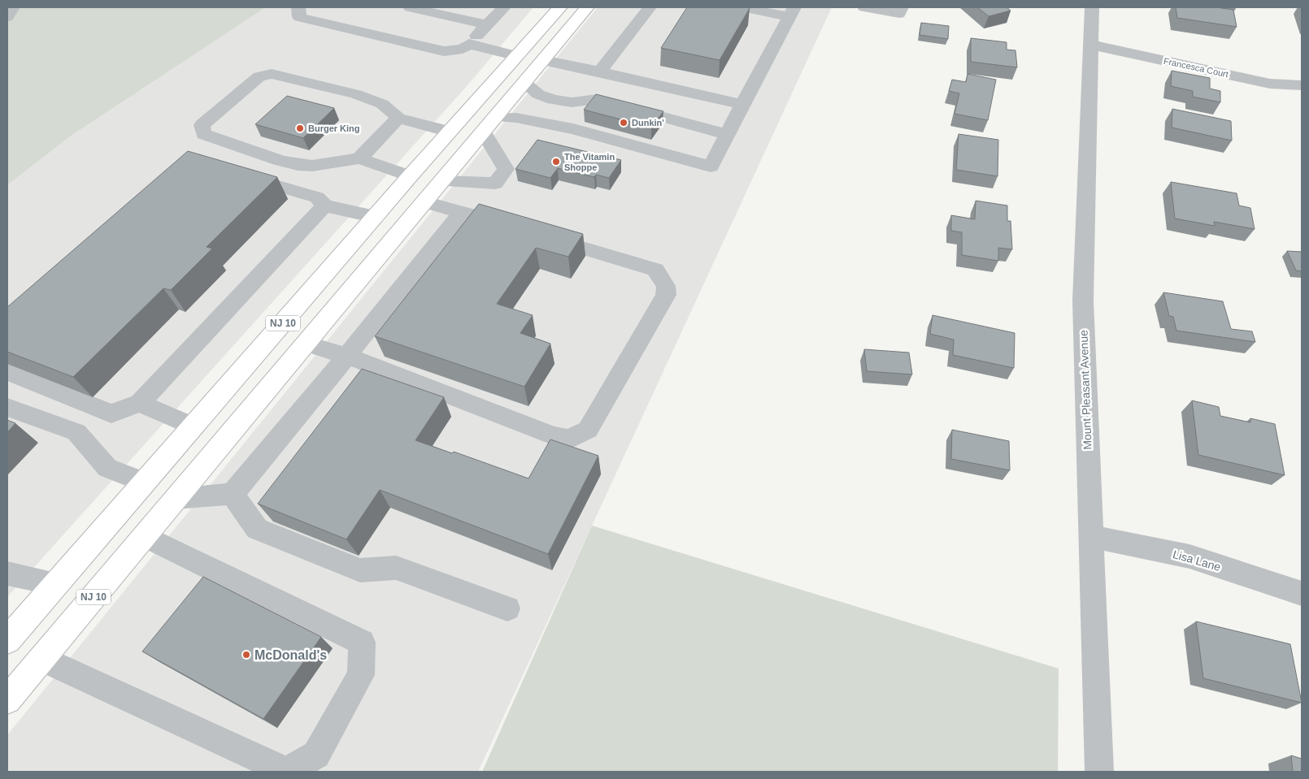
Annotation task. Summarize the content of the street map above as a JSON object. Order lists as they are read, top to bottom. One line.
{"streets":{"main road":["NJ 10"],"street":["Francesca Court","Mount Pleasant Avenue","Lisa Lane"]},"crossings":[["Francesca Court","Mount Pleasant Avenue"],["Mount Pleasant Avenue","Lisa Lane"]],"places":["Dunkin'","Burger King","The Vitamin Shoppe","McDonald's"]}
